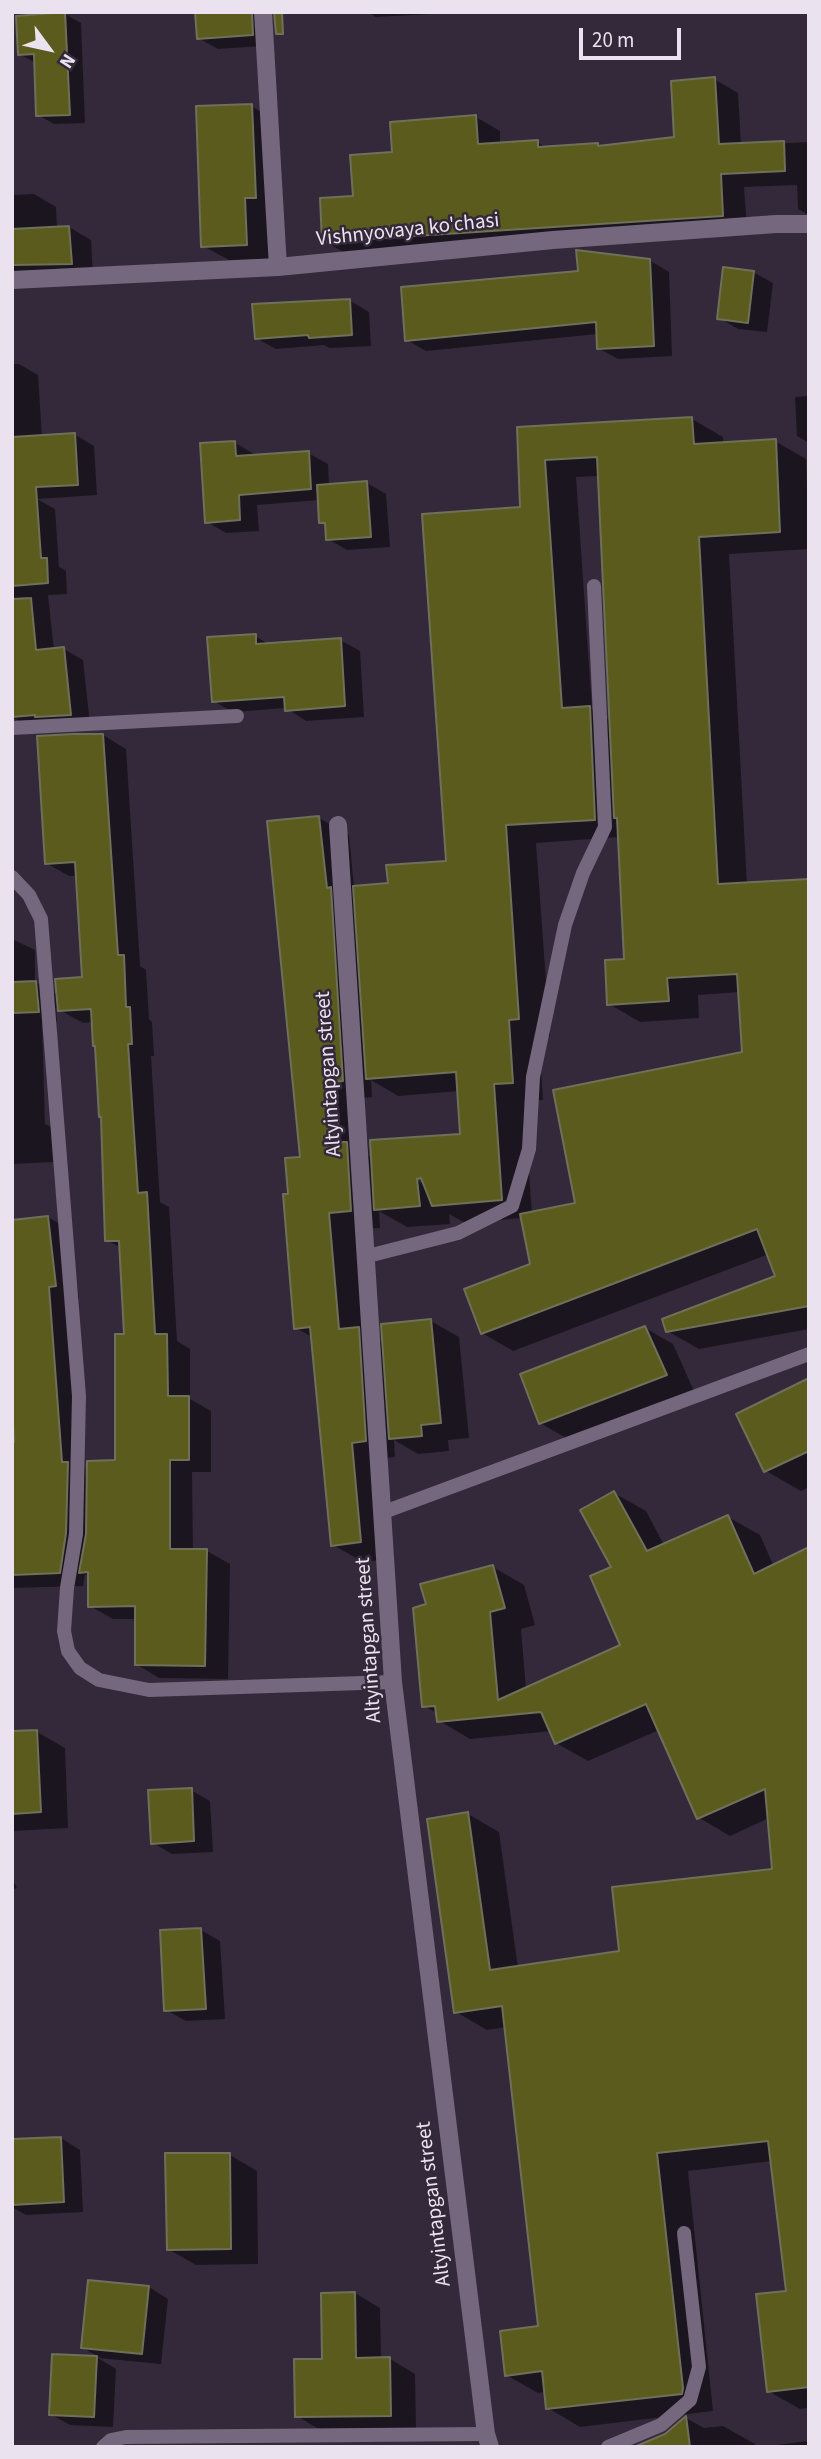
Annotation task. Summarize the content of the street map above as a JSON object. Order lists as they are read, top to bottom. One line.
{"streets":{"street":["Vishnyovaya ko'chasi","Altyintapgan street"]},"scale_bar":"20 m","north":"bottom right"}
